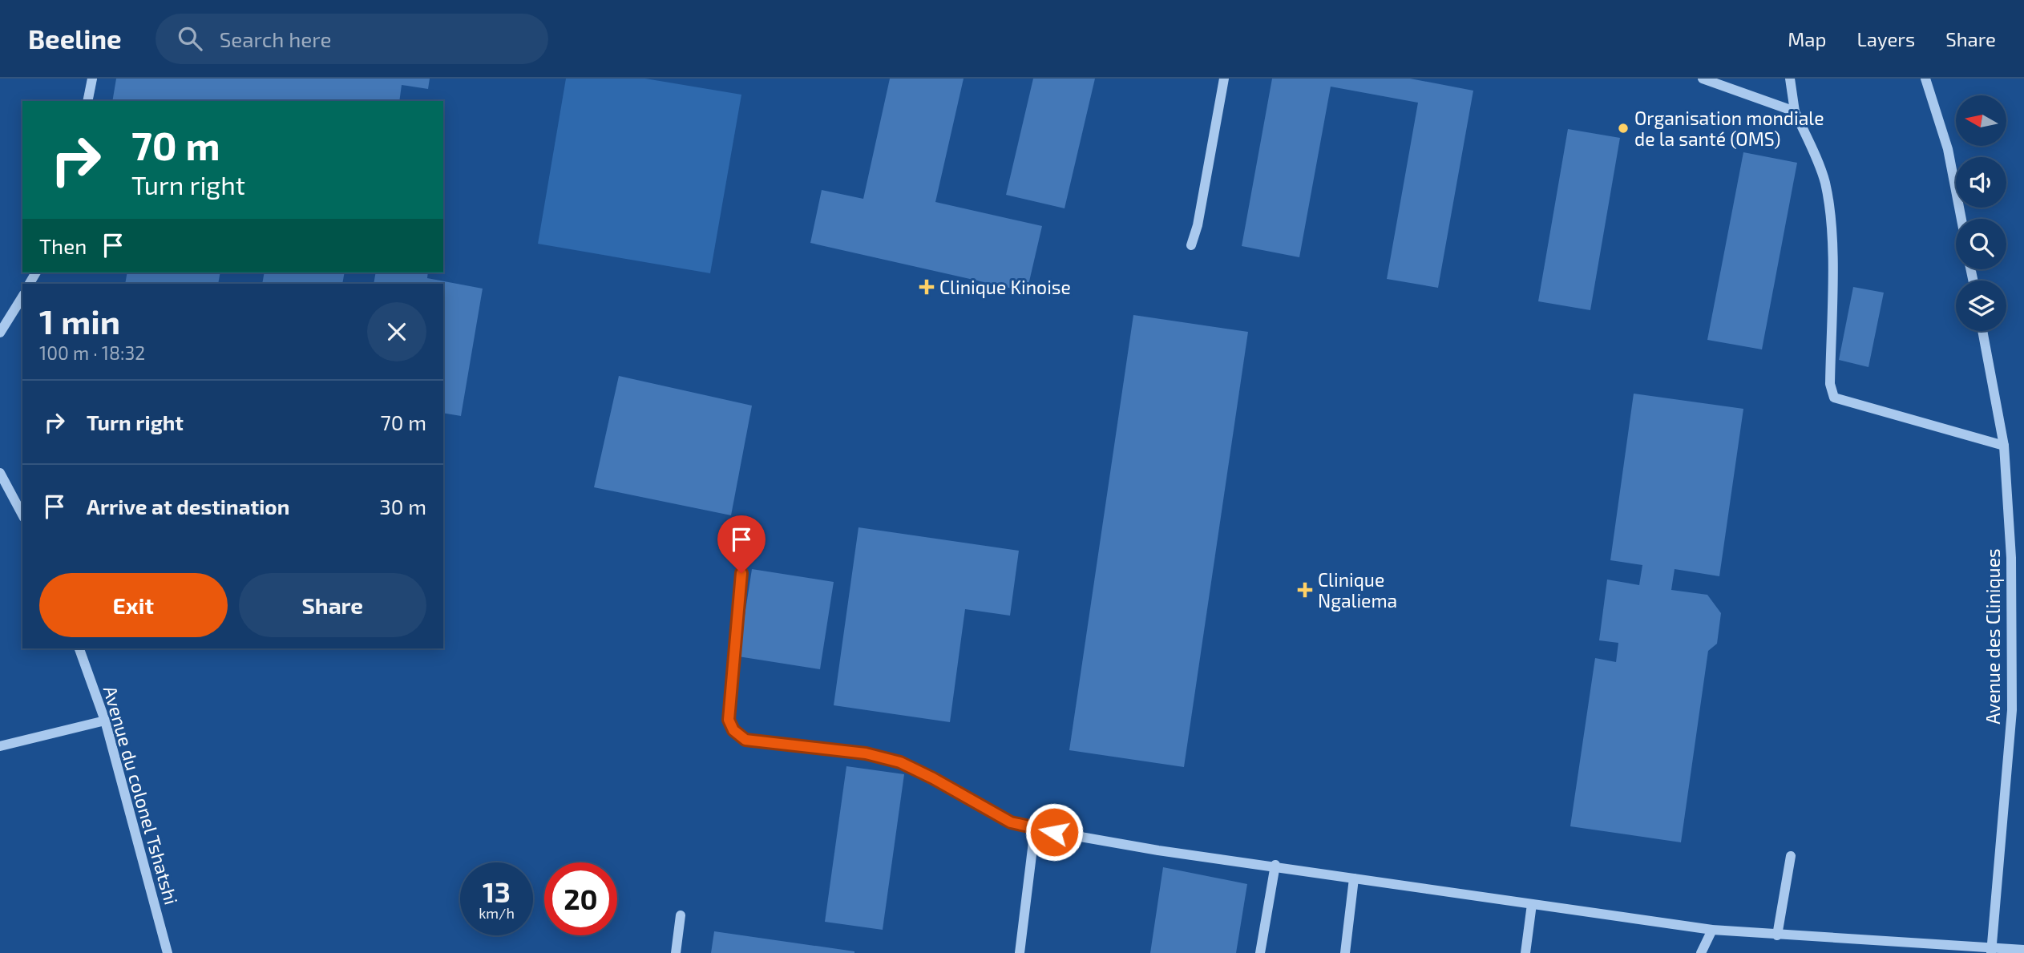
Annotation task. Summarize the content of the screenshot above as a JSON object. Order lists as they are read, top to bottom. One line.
{"streets":{"street":["Avenue des Cliniques","Avenue du colonel Tshatshi"]},"places":{"other":["Organisation mondiale de la santé (OMS)"],"health":["Clinique Kinoise","Clinique Ngaliema"]},"north":"left","page":{"header":"Beeline","search":"Search here","nav":["Map","Layers","Share"],"turn":["70 m","Turn right"],"then":"Then","heading":["1 min","100 m · 18:32"],"list":[{"name":"Turn right","value":"70 m"},{"name":"Arrive at destination","value":"30 m"}],"buttons":["Exit","Share"],"speed":"13 km/h","limit":"20"}}
